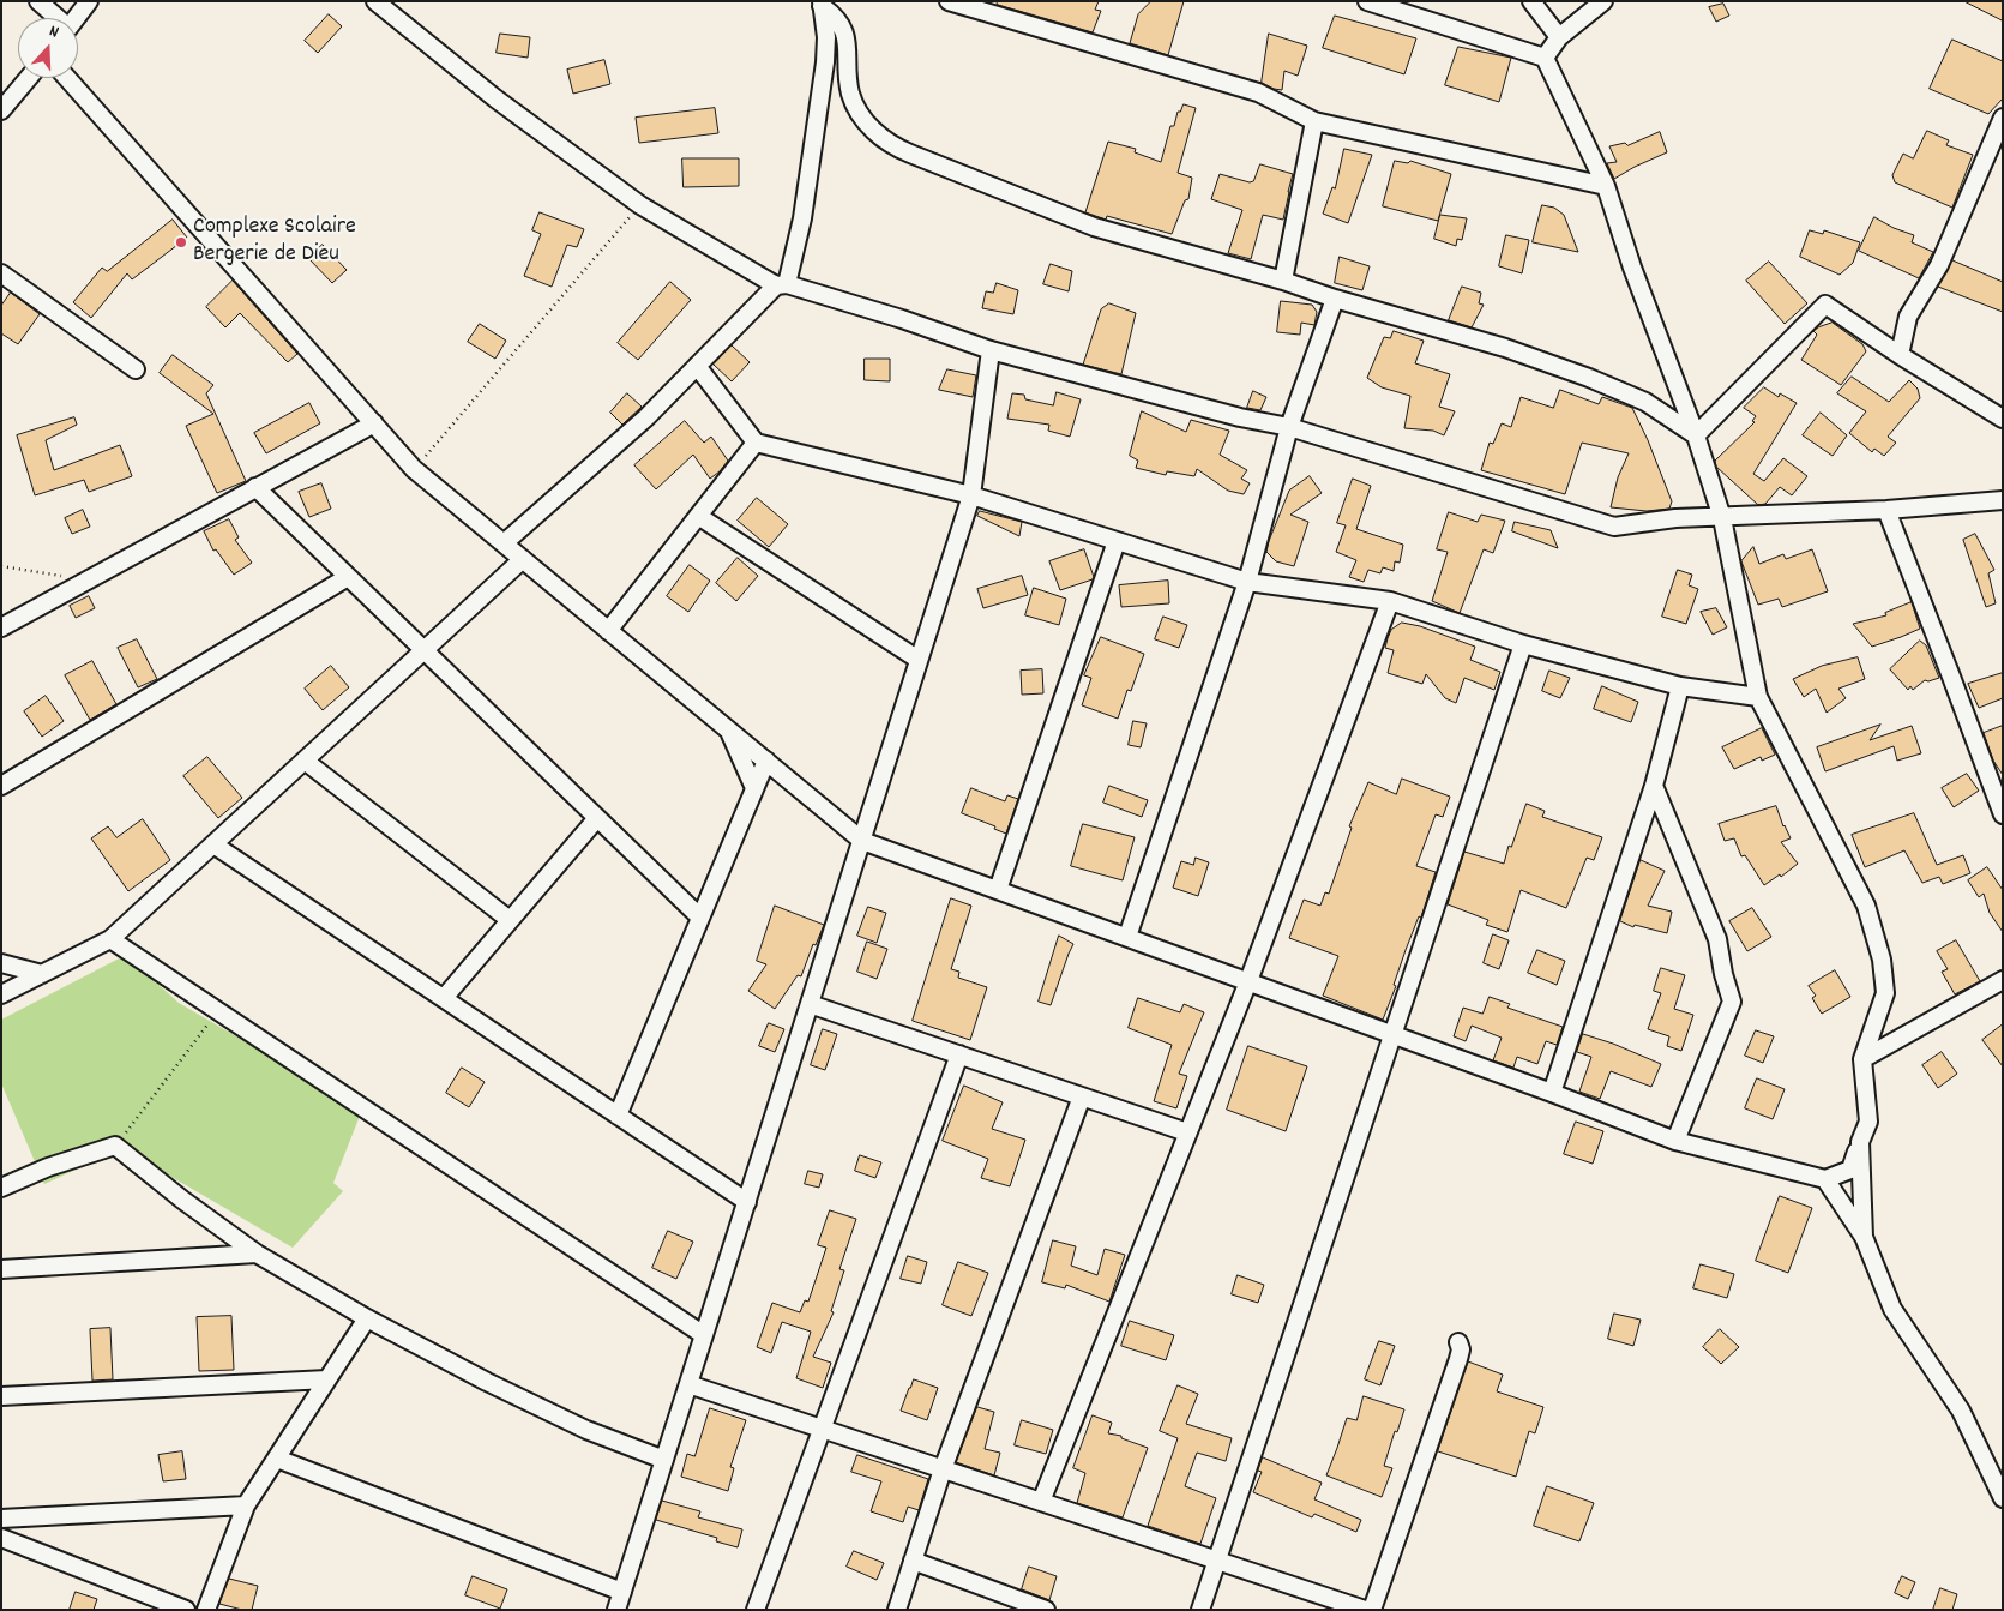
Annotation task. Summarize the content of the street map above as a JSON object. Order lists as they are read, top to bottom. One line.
{"places":["Complexe Scolaire Bergerie de Dieu"],"north":"top"}
